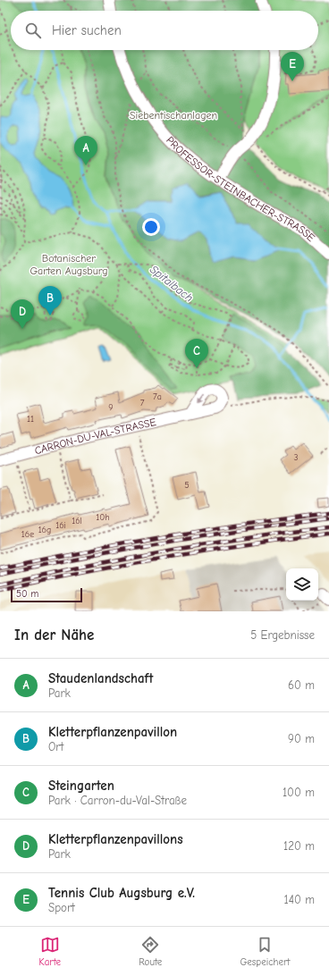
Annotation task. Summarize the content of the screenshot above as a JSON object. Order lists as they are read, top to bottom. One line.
{"streets":{"street":["PROFESSOR-STEINBACHER-STRASSE","CARRON-DU-VAL-STRASSE"]},"water":["Spitalbach"],"parks":["Siebentischanlagen","Botanischer Garten Augsburg"],"house_numbers":["7a","7","9","11","3","5","10h","16l","16i","16g","16e"],"scale_bar":"50 m","page":{"search":"Hier suchen","pins":["E","A","B","D","C"],"scale":"50 m","heading":["In der Nähe","5 Ergebnisse"],"list":[{"mark":"A","name":"Staudenlandschaft","note":"Park","value":"60 m"},{"mark":"B","name":"Kletterpflanzenpavillon","note":"Ort","value":"90 m"},{"mark":"C","name":"Steingarten","note":"Park · Carron-du-Val-Straße","value":"100 m"},{"mark":"D","name":"Kletterpflanzenpavillons","note":"Park","value":"120 m"},{"mark":"E","name":"Tennis Club Augsburg e.V.","note":"Sport","value":"140 m"}],"nav":["Karte","Route","Gespeichert"]}}
